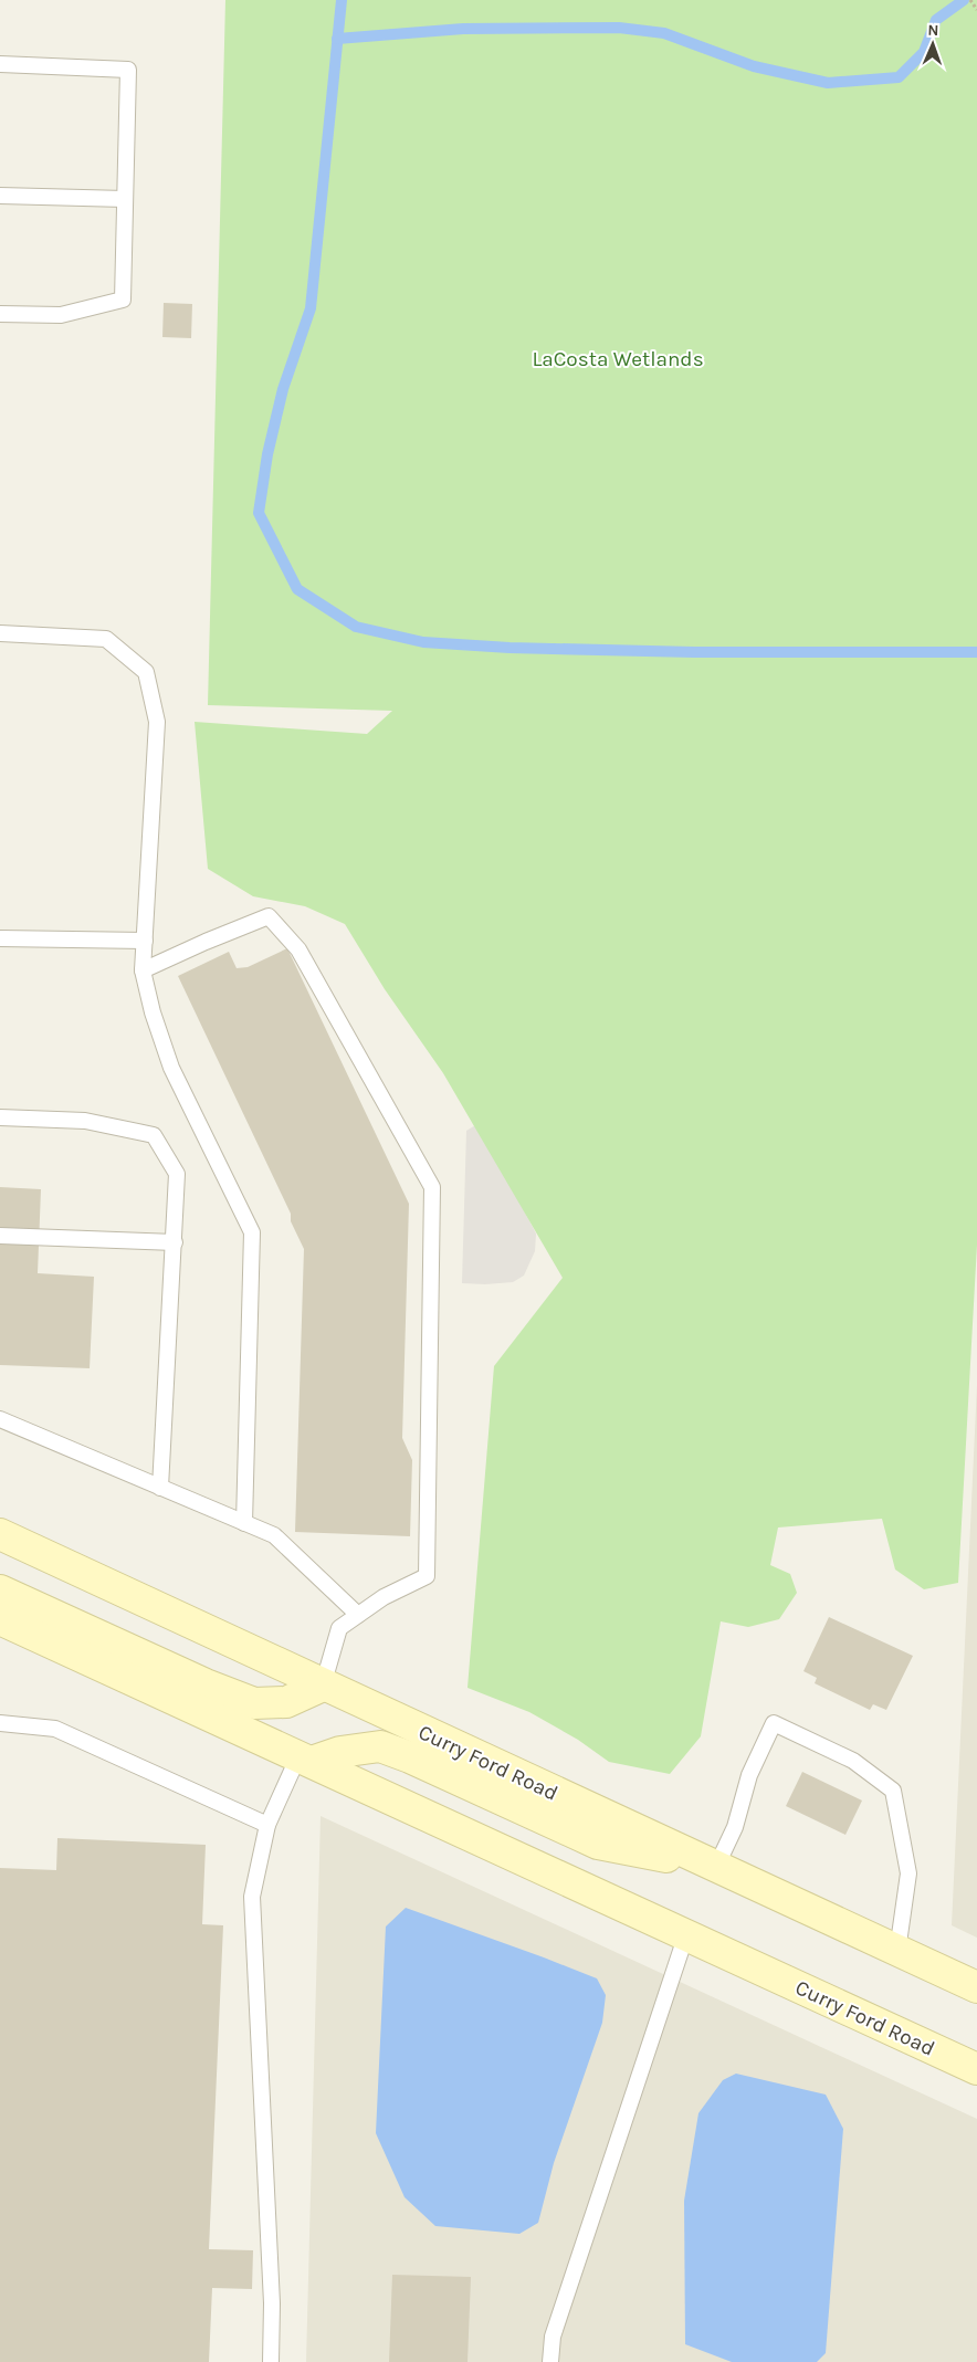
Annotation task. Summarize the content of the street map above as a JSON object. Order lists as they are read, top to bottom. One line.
{"streets":{"main road":["Curry Ford Road"]},"parks":["LaCosta Wetlands"],"north":"top"}
